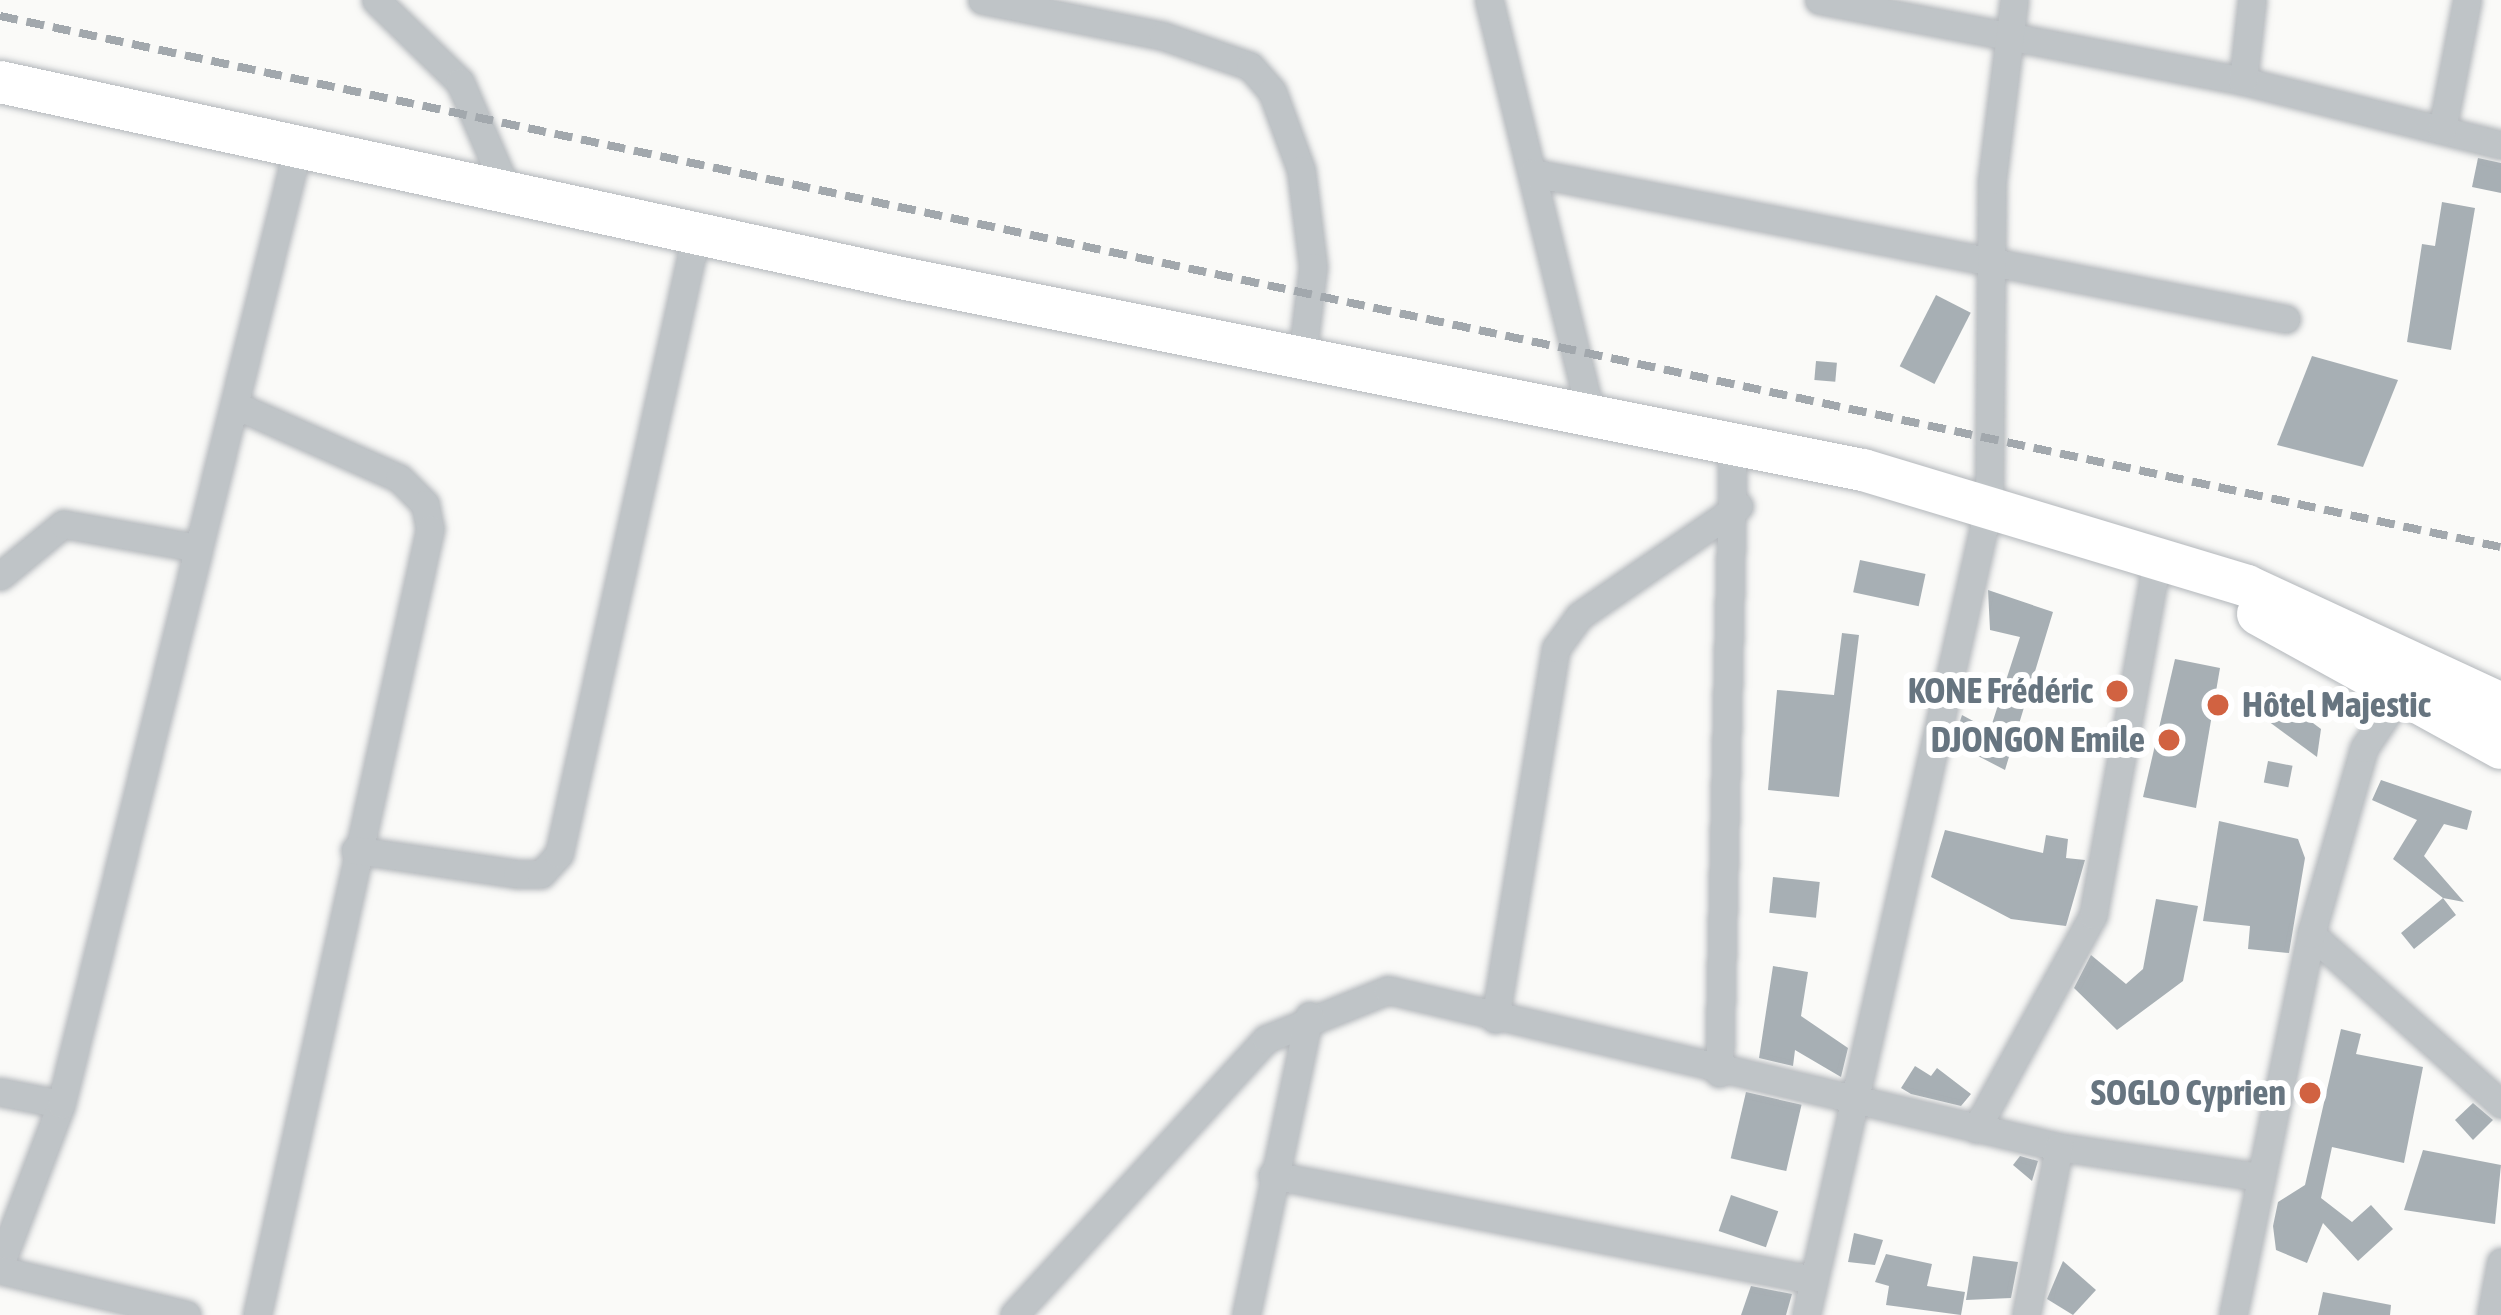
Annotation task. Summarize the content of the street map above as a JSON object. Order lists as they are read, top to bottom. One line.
{"places":["KONE Frédéric","Hôtel Majestic","DJONGON Emile","SOGLO Cyprien"]}
